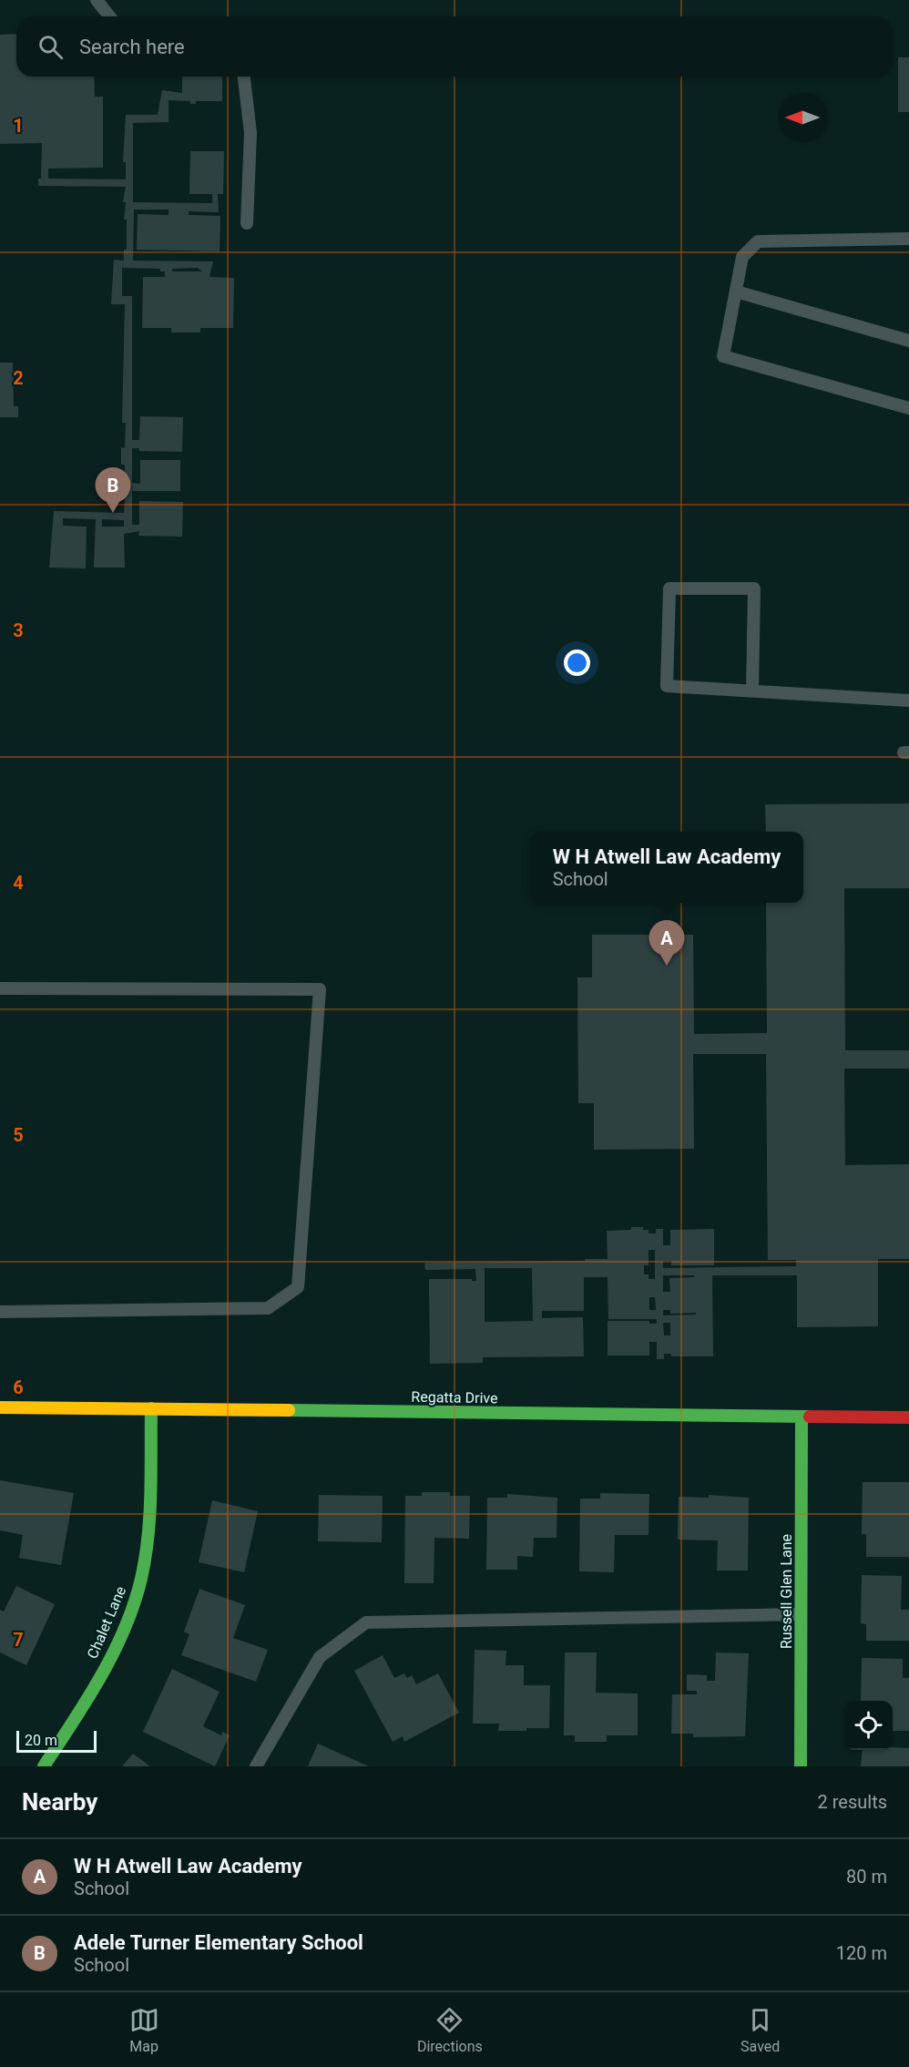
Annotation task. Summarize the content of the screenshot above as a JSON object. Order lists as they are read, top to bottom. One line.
{"streets":{"street":["Regatta Drive","Russell Glen Lane","Chalet Lane"]},"crossings":[["Regatta Drive","Russell Glen Lane"],["Regatta Drive","Chalet Lane"]],"scale_bar":"20 m","north":"left","page":{"search":"Search here","pins":["B","A"],"popup":["W H Atwell Law Academy","School"],"scale":"20 m","heading":["Nearby","2 results"],"list":[{"mark":"A","name":"W H Atwell Law Academy","note":"School","value":"80 m"},{"mark":"B","name":"Adele Turner Elementary School","note":"School","value":"120 m"}],"nav":["Map","Directions","Saved"]},"grid":{"rows":["1","2","3","4","5","6","7"]}}
